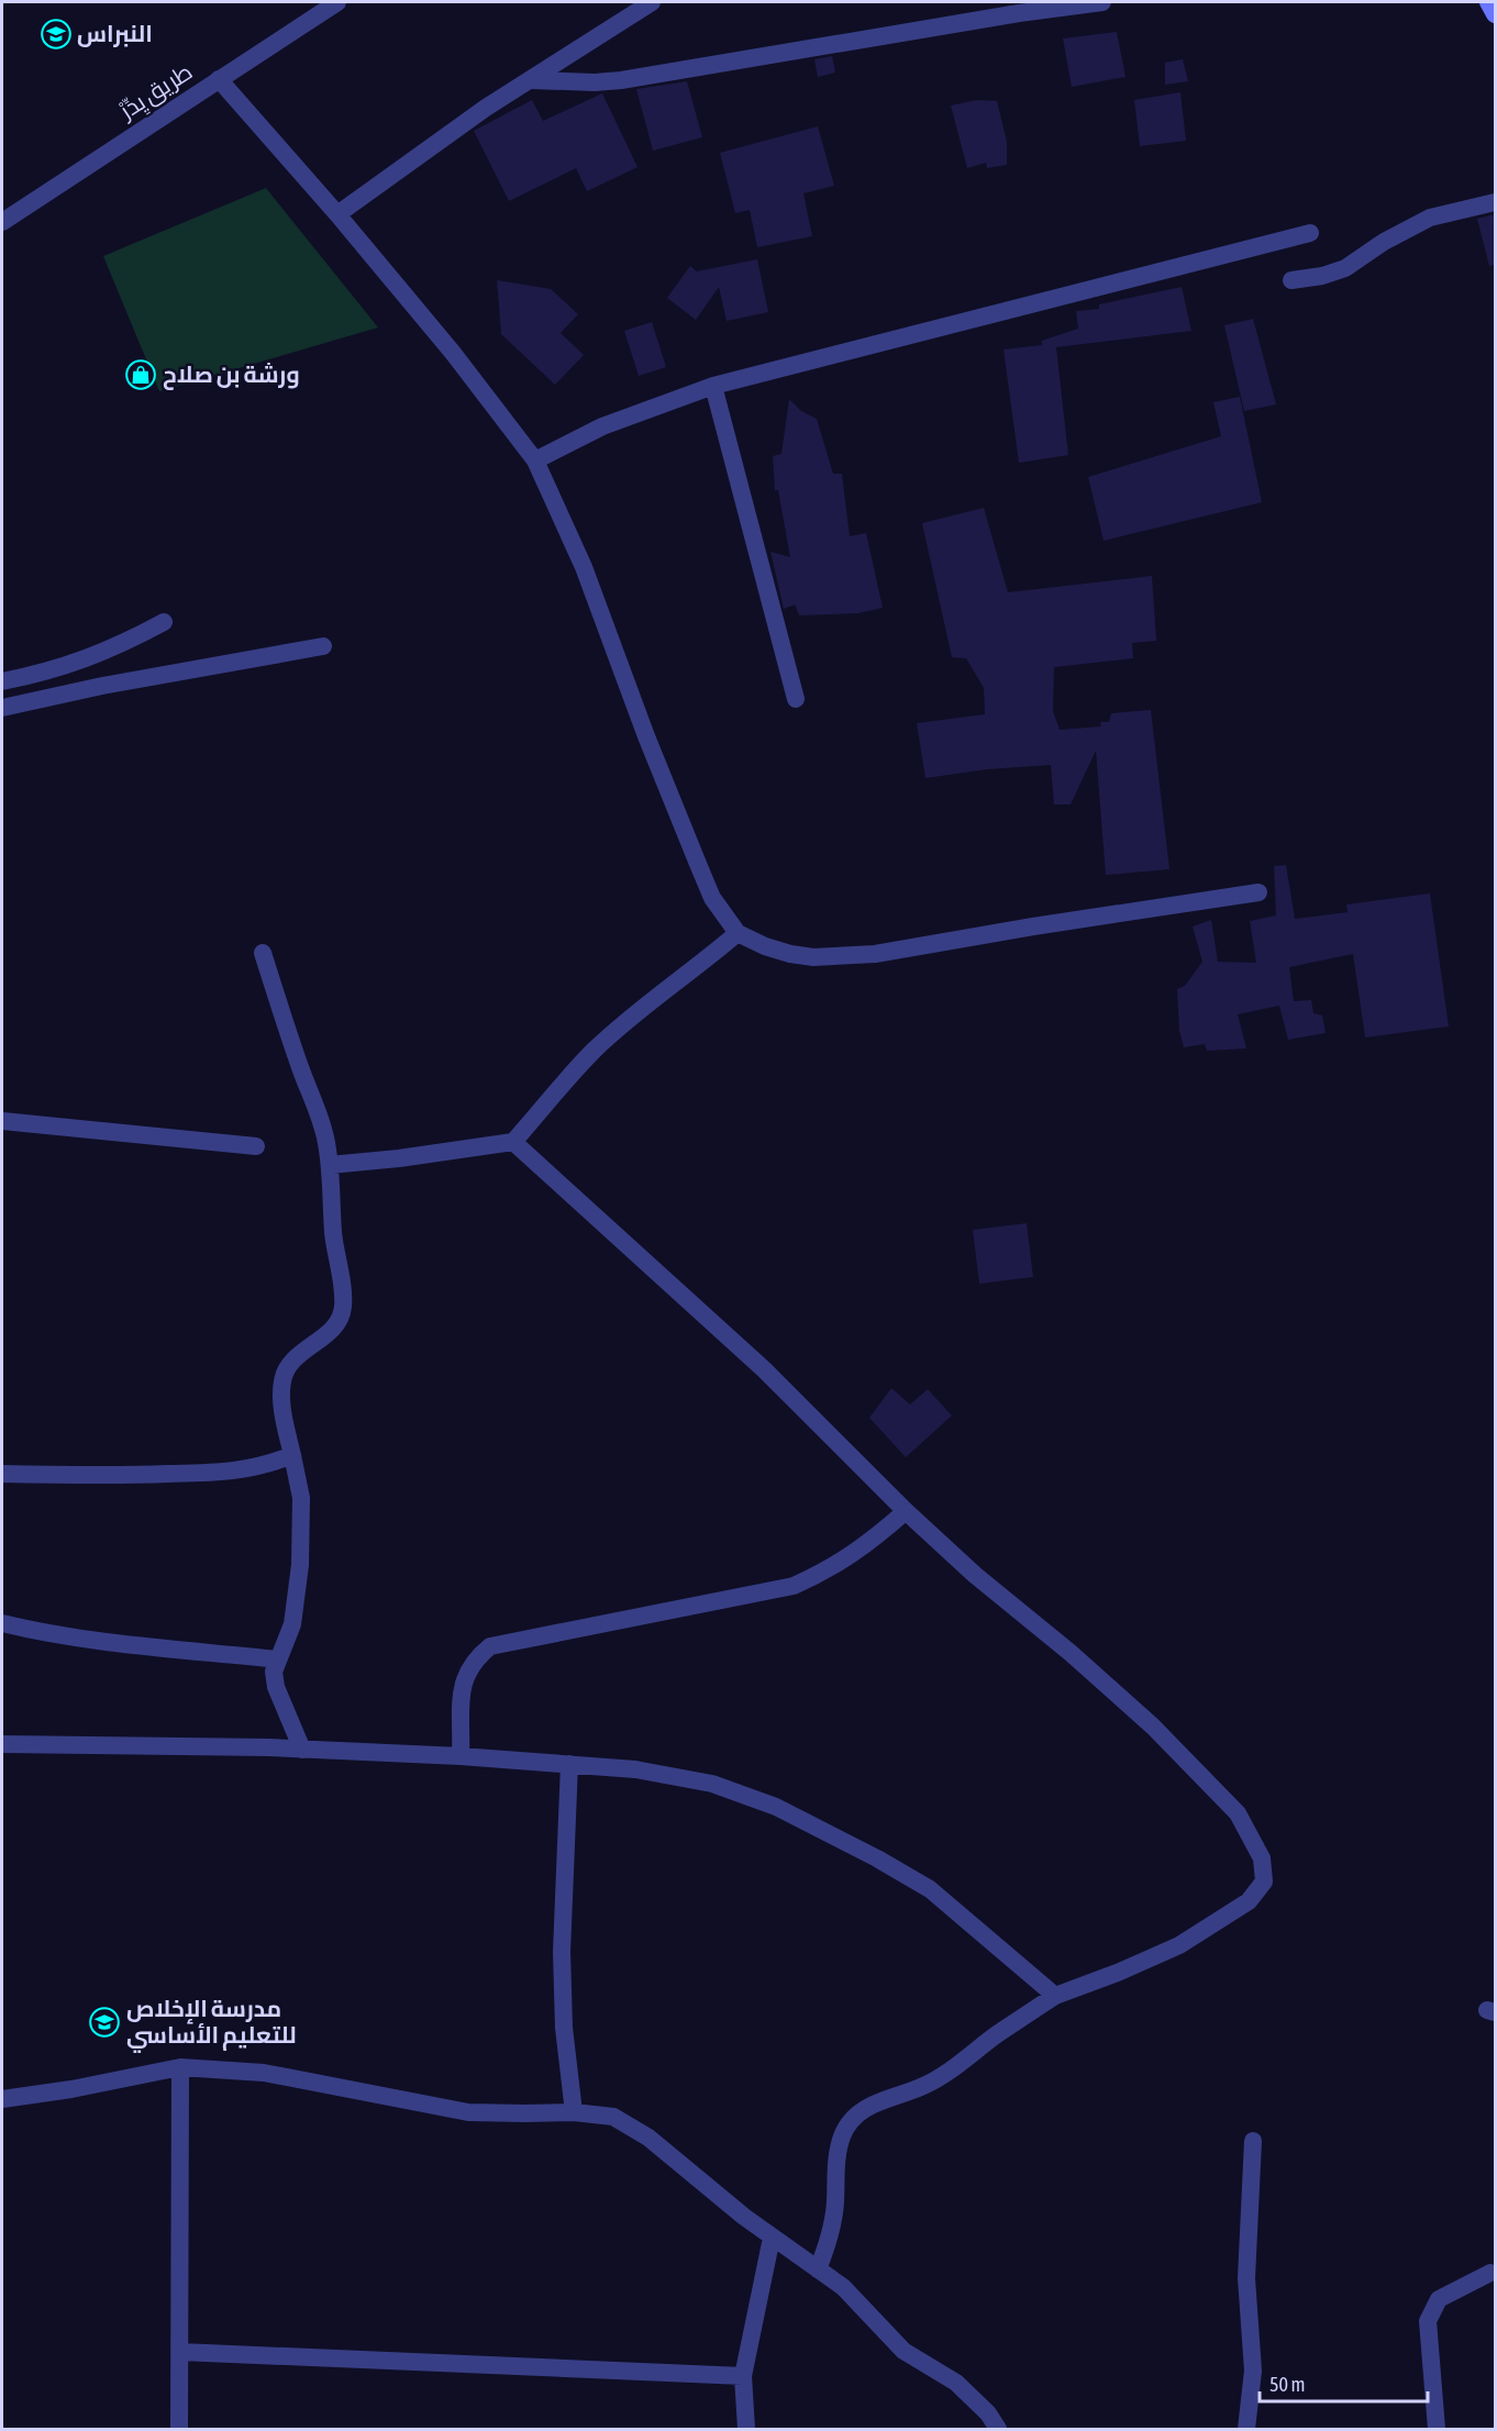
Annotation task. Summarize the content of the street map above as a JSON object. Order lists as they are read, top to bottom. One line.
{"streets":{"street":["طريق يِدِّرْ"]},"places":{"school or university":["النبراس","مدرسة الإخلاص للتعليم الأساسي"],"shop":["ورشة بن صلاح"]},"scale_bar":"50 m"}
